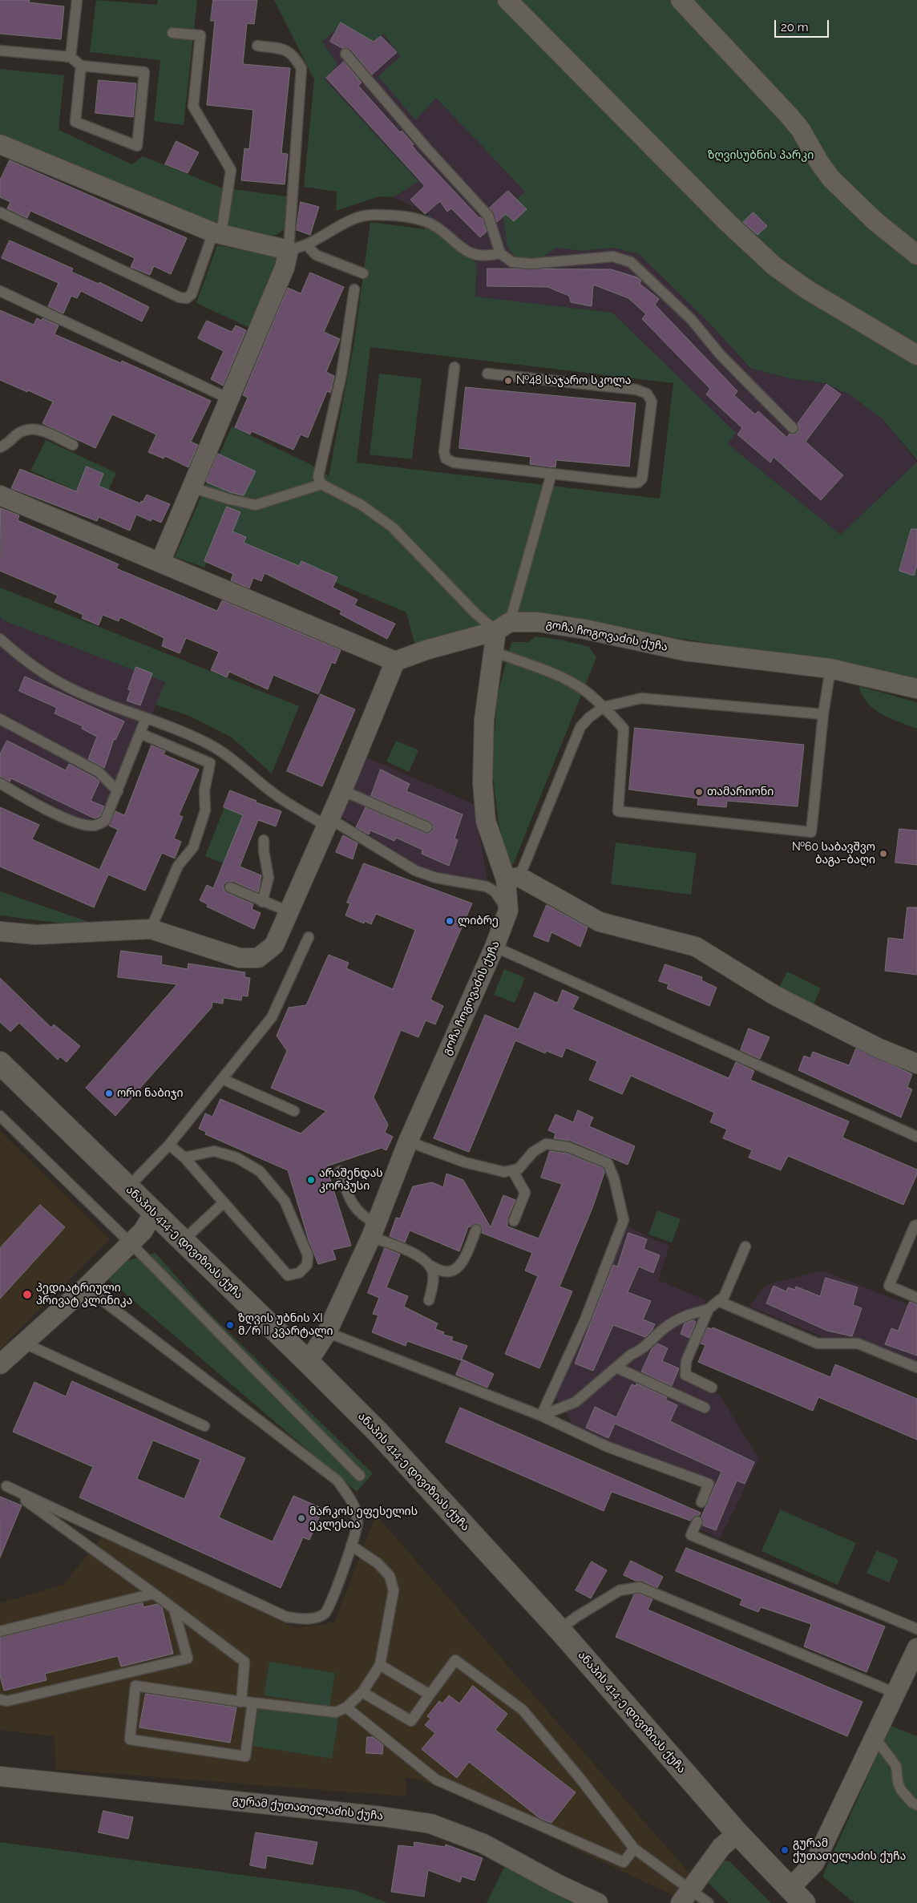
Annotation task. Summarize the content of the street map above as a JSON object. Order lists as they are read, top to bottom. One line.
{"streets":{"main road":["ანაპის 414-ე დივიზიას ქუჩა"],"street":["გოჩა ჩოგოვაძის ქუჩა","გურამ ქუთათელაძის ქუჩა"]},"crossings":[["გოჩა ჩოგოვაძის ქუჩა","ანაპის 414-ე დივიზიას ქუჩა"]],"parks":["ზღვისუბნის პარკი"],"places":["№48 საჯარო სკოლა","თამარიონი","№60 საბავშვო ბაგა–ბაღი","ლიბრე","ორი ნაბიჯი","არაშენდას კორპუსი","პედიატრიული პრივატ კლინიკა","ზღვის უბნის XI მ/რ II კვარტალი","მარკოს ეფესელის ეკლესია","გურამ ქუთათელაძის ქუჩა"],"scale_bar":"20 m"}
